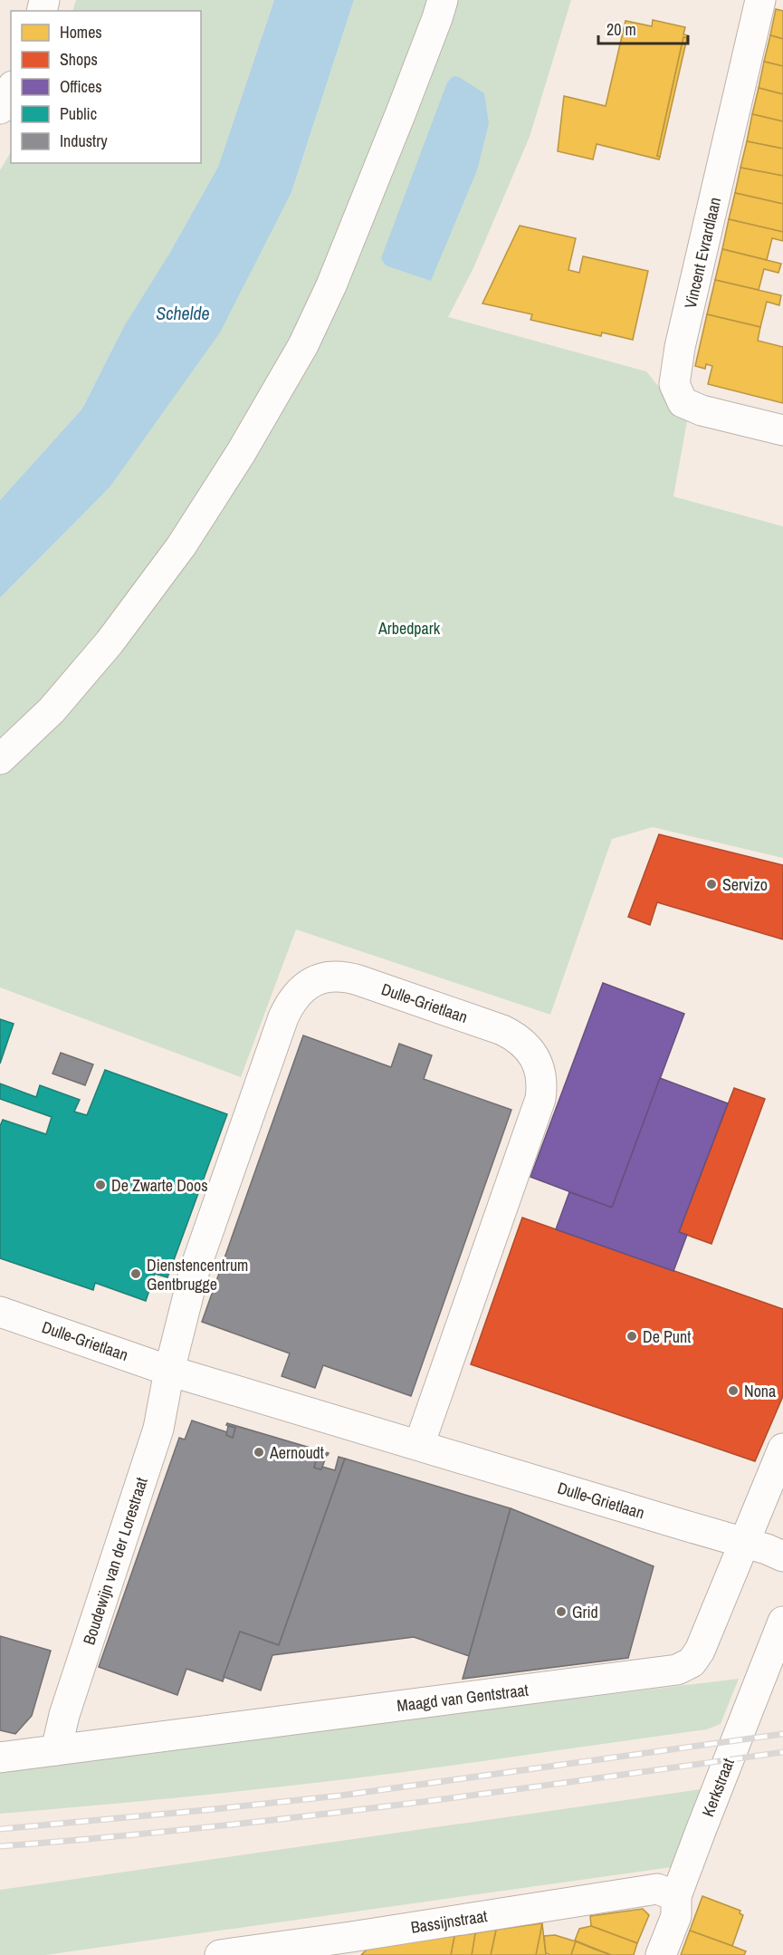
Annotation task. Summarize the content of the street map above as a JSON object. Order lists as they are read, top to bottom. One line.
{"streets":{"street":["Vincent Evrardlaan","Dulle-Grietlaan","Boudewijn van der Lorestraat","Maagd van Gentstraat","Kerkstraat","Bassijnstraat"]},"crossings":[["Dulle-Grietlaan","Boudewijn van der Lorestraat"],["Dulle-Grietlaan","Maagd van Gentstraat"],["Boudewijn van der Lorestraat","Maagd van Gentstraat"],["Kerkstraat","Bassijnstraat"]],"water":["Schelde"],"parks":["Arbedpark"],"places":["Servizo","De Zwarte Doos","Dienstencentrum Gentbrugge","De Punt","Nona","Aernoudt","Grid"],"legend":["Homes","Shops","Offices","Public","Industry"],"scale_bar":"20 m"}
